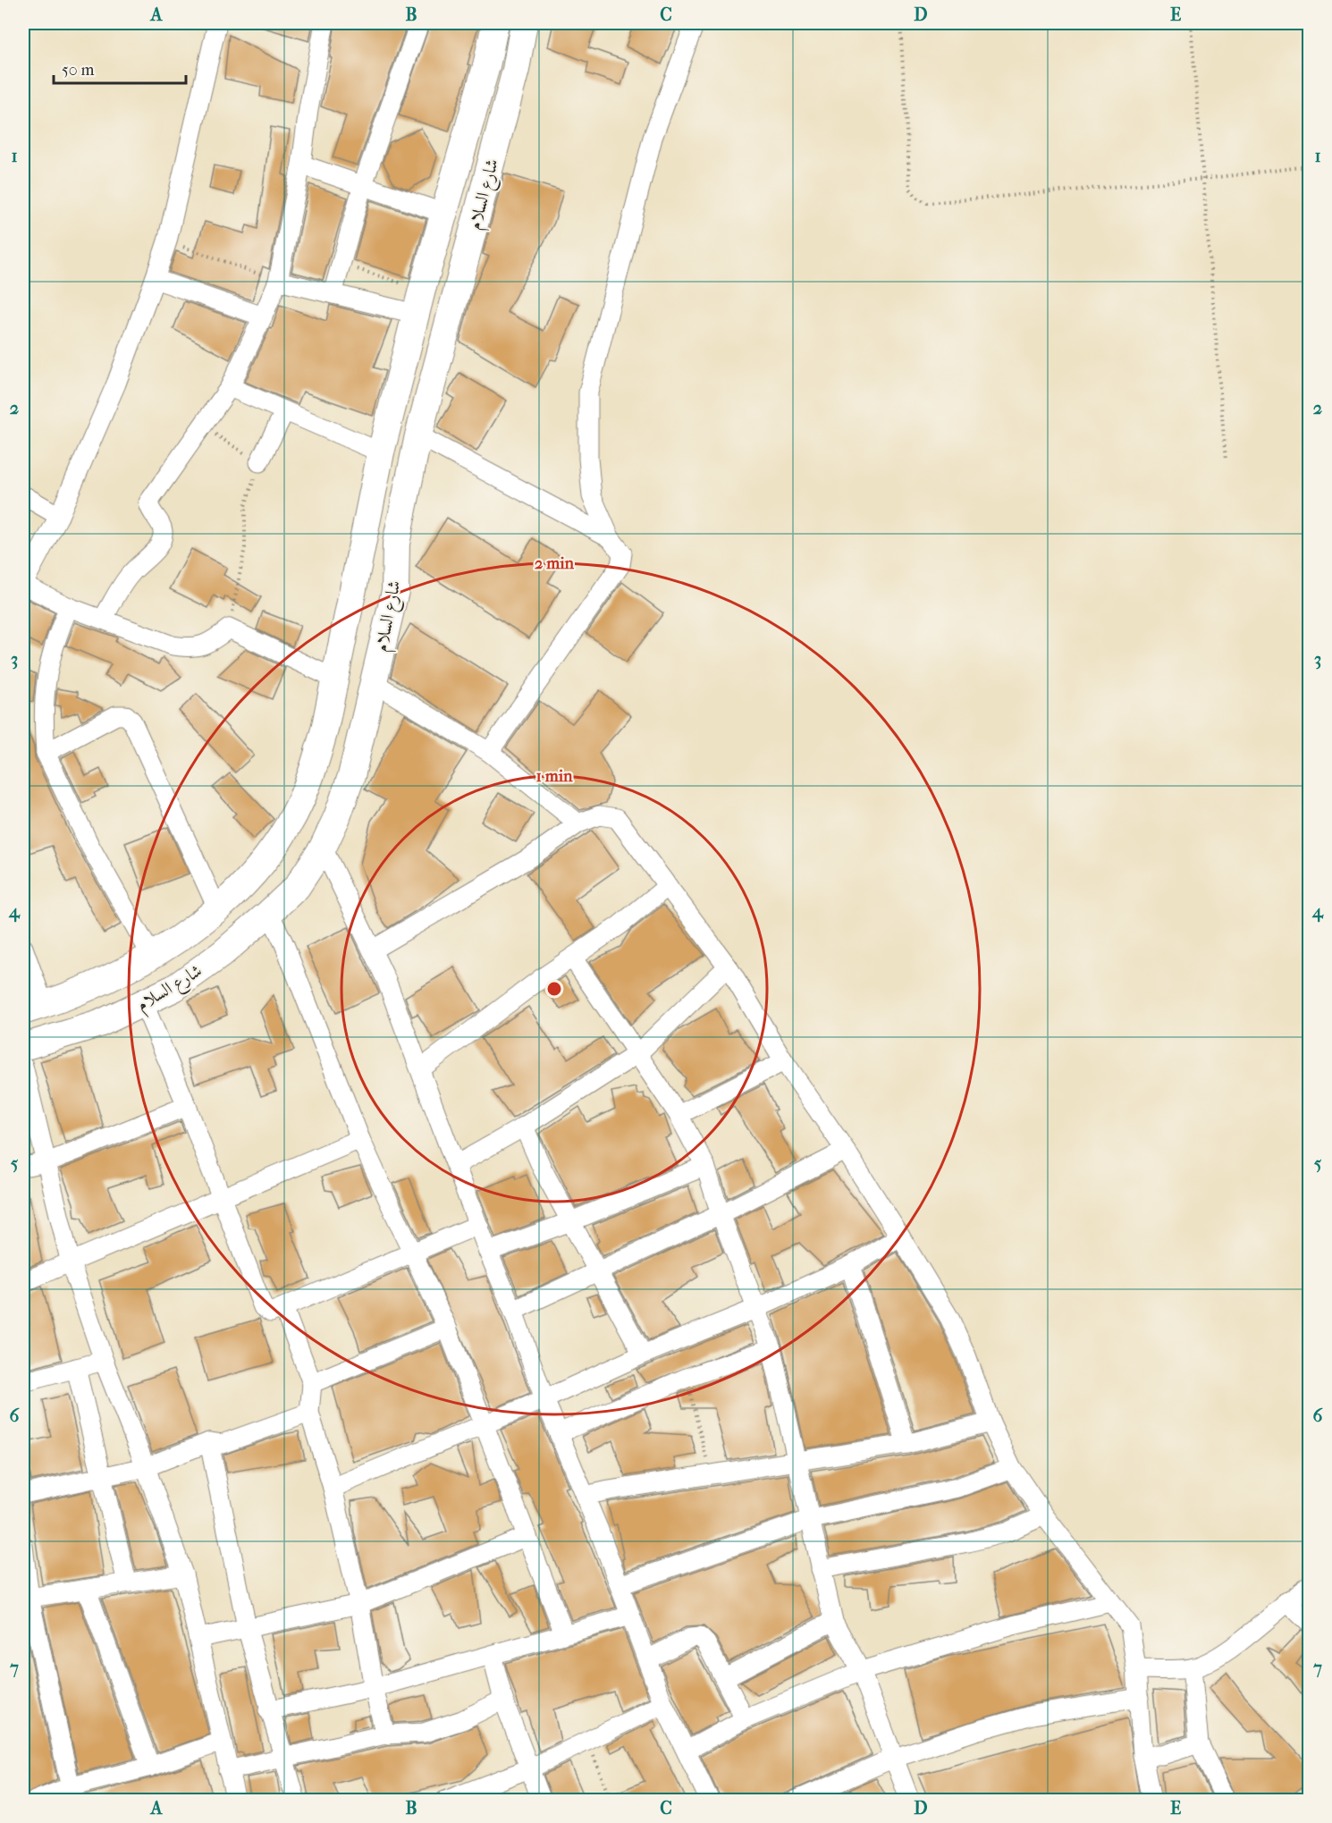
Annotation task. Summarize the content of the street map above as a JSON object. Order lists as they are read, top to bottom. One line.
{"streets":{"street":["شارع السلام"]},"scale_bar":"50 m","grid":{"columns":["A","B","C","D","E"],"rows":["1","2","3","4","5","6","7"]},"rings":["2 min","1 min"]}
